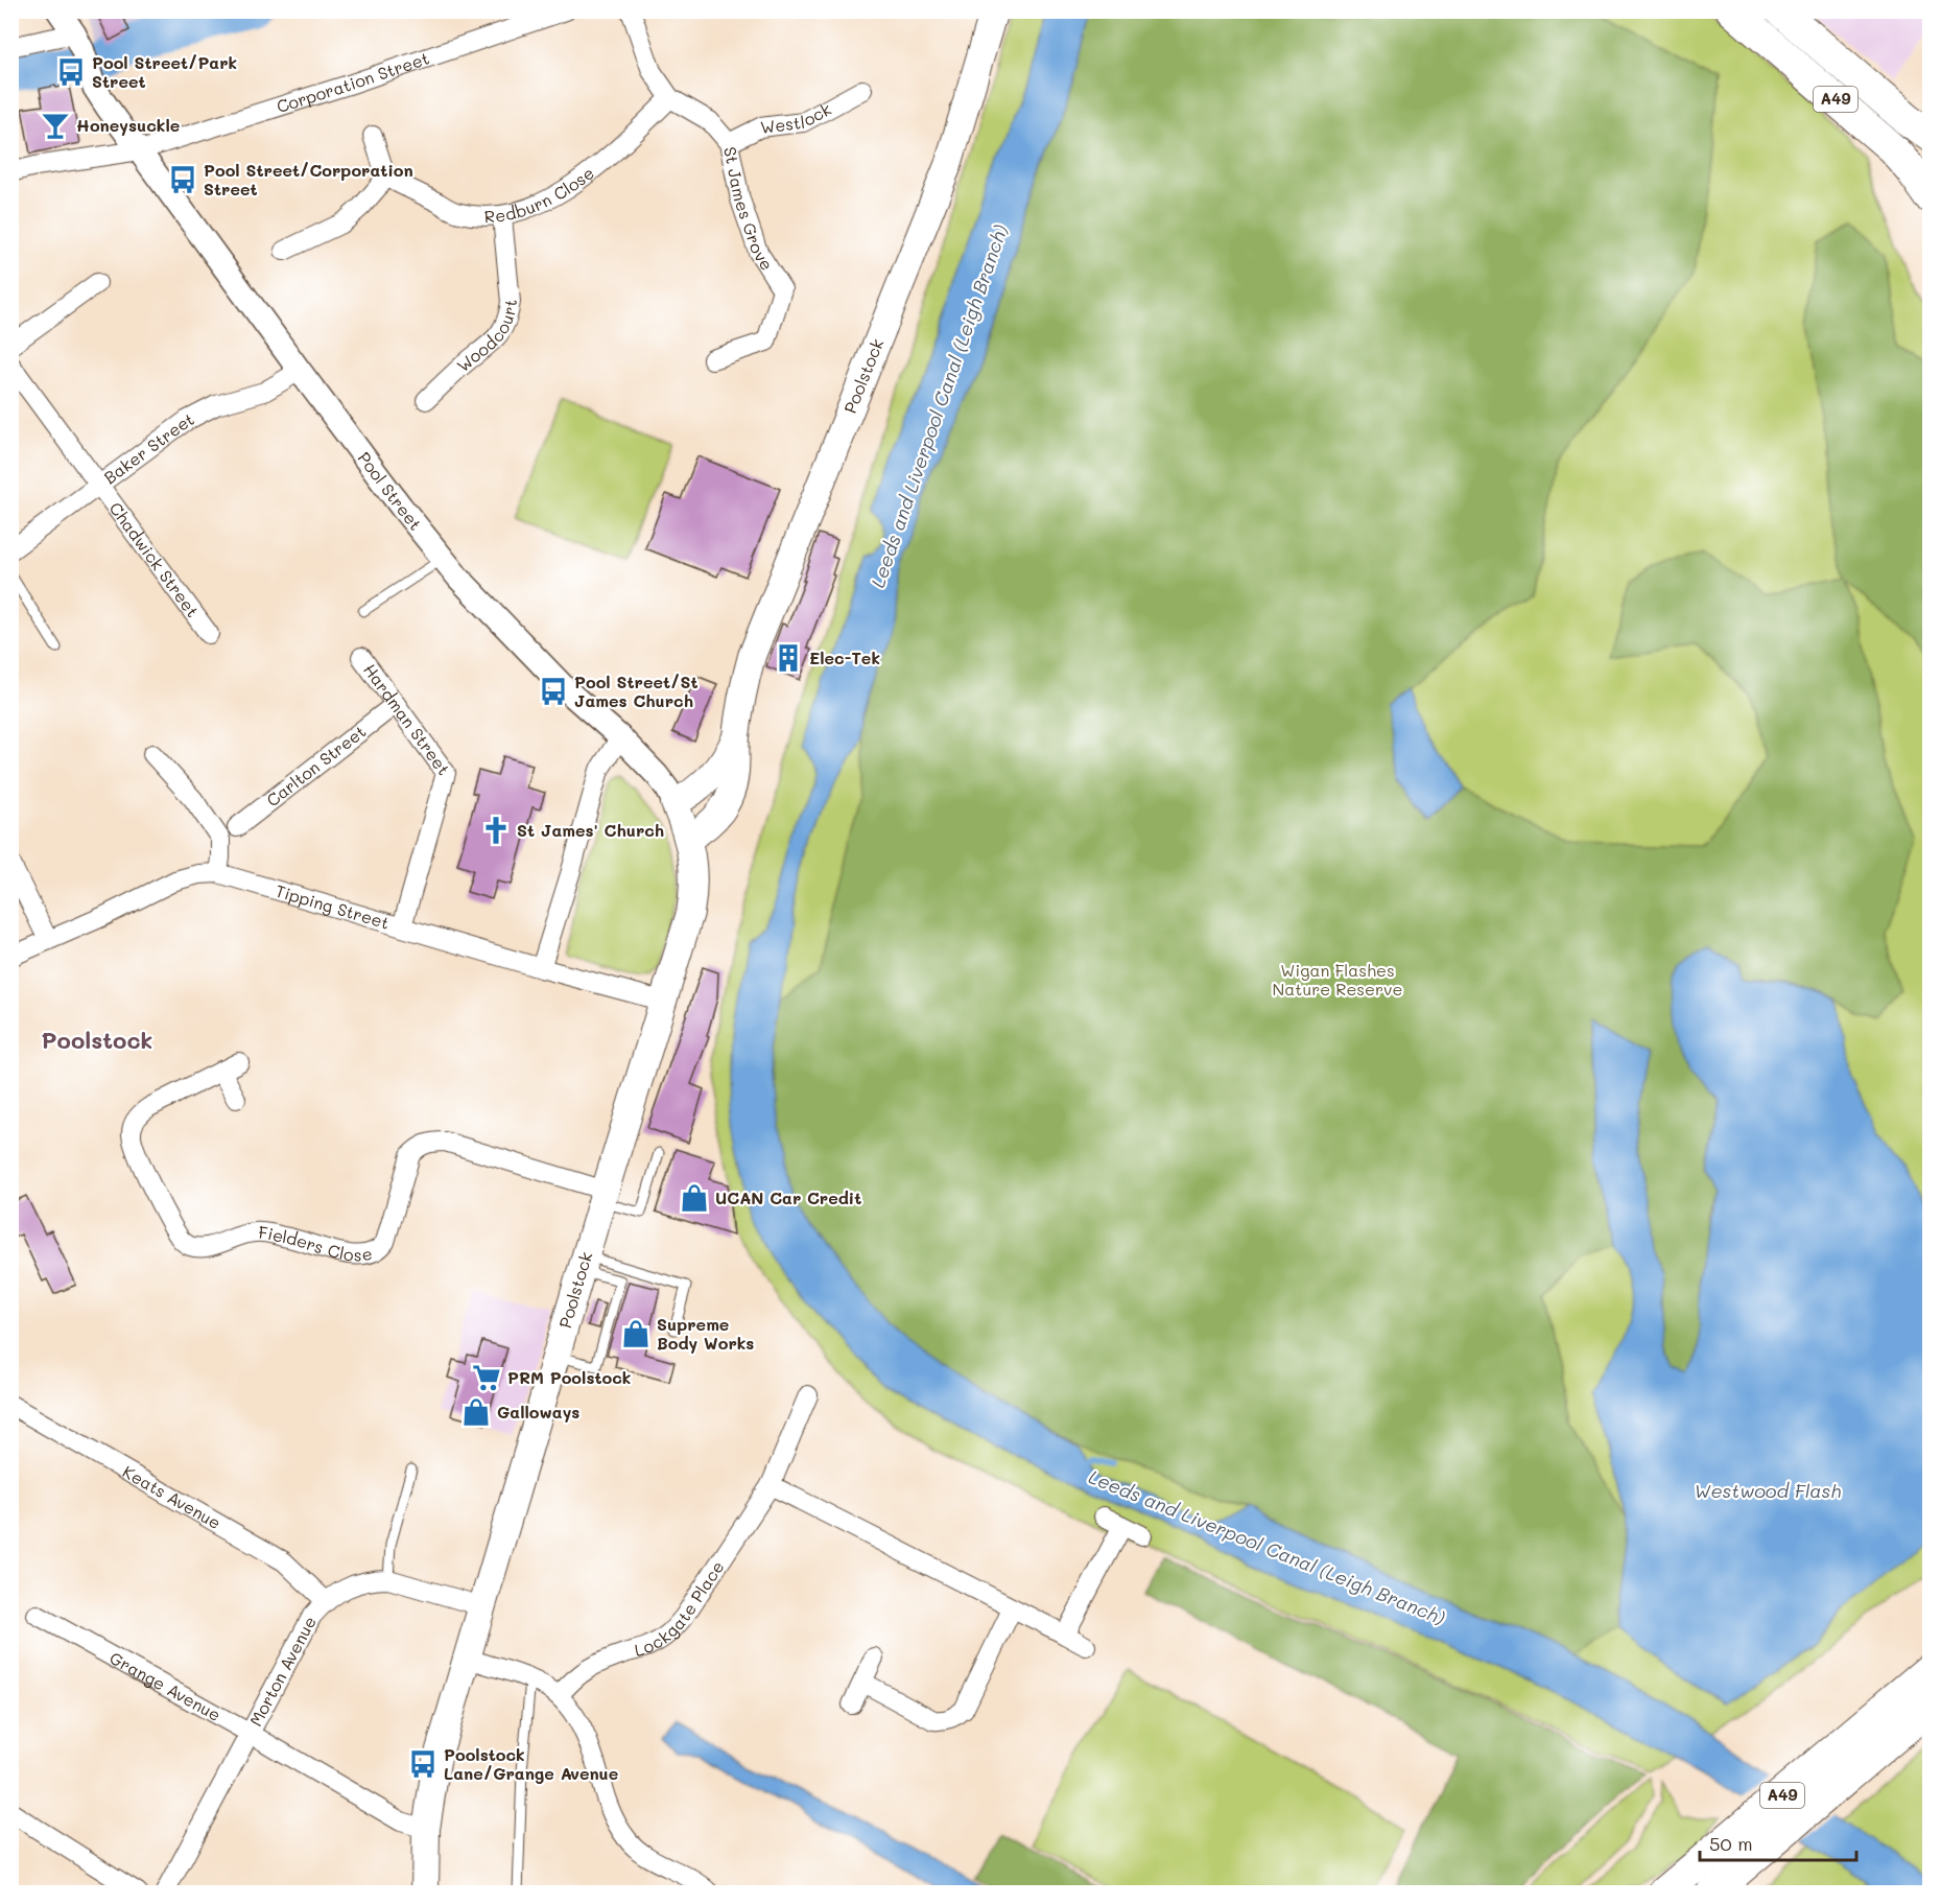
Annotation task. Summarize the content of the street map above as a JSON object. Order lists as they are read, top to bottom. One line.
{"streets":{"highway":["A49"],"main road":["Poolstock"],"street":["Corporation Street","Westlock","Redburn Close","St James Grove","Woodcourt","Baker Street","Pool Street","Chadwick Street","Hardman Street","Carlton Street","Tipping Street","Fielders Close","Keats Avenue","Lockgate Place","Morton Avenue","Grange Avenue"]},"crossings":[["Corporation Street","Pool Street"],["Westlock","St James Grove"],["Redburn Close","St James Grove"],["Redburn Close","Woodcourt"],["Poolstock","Pool Street"],["Poolstock","Tipping Street"],["Poolstock","Fielders Close"],["Poolstock","Morton Avenue"],["Poolstock","Grange Avenue"],["Baker Street","Pool Street"],["Baker Street","Chadwick Street"],["Hardman Street","Carlton Street"],["Hardman Street","Tipping Street"],["Keats Avenue","Morton Avenue"],["Morton Avenue","Grange Avenue"]],"districts":["Poolstock"],"water":["Leeds and Liverpool Canal (Leigh Branch)","Westwood Flash"],"parks":["Wigan Flashes Nature Reserve"],"places":{"bus stop":["Pool Street/Park Street","Pool Street/Corporation Street","Pool Street/St James Church","Poolstock Lane/Grange Avenue"],"bar":["Honeysuckle"],"building":["Elec-Tek"],"church":["St James' Church"],"shop":["UCAN Car Credit","Supreme Body Works","Galloways"],"supermarket":["PRM Poolstock"]},"scale_bar":"50 m"}
